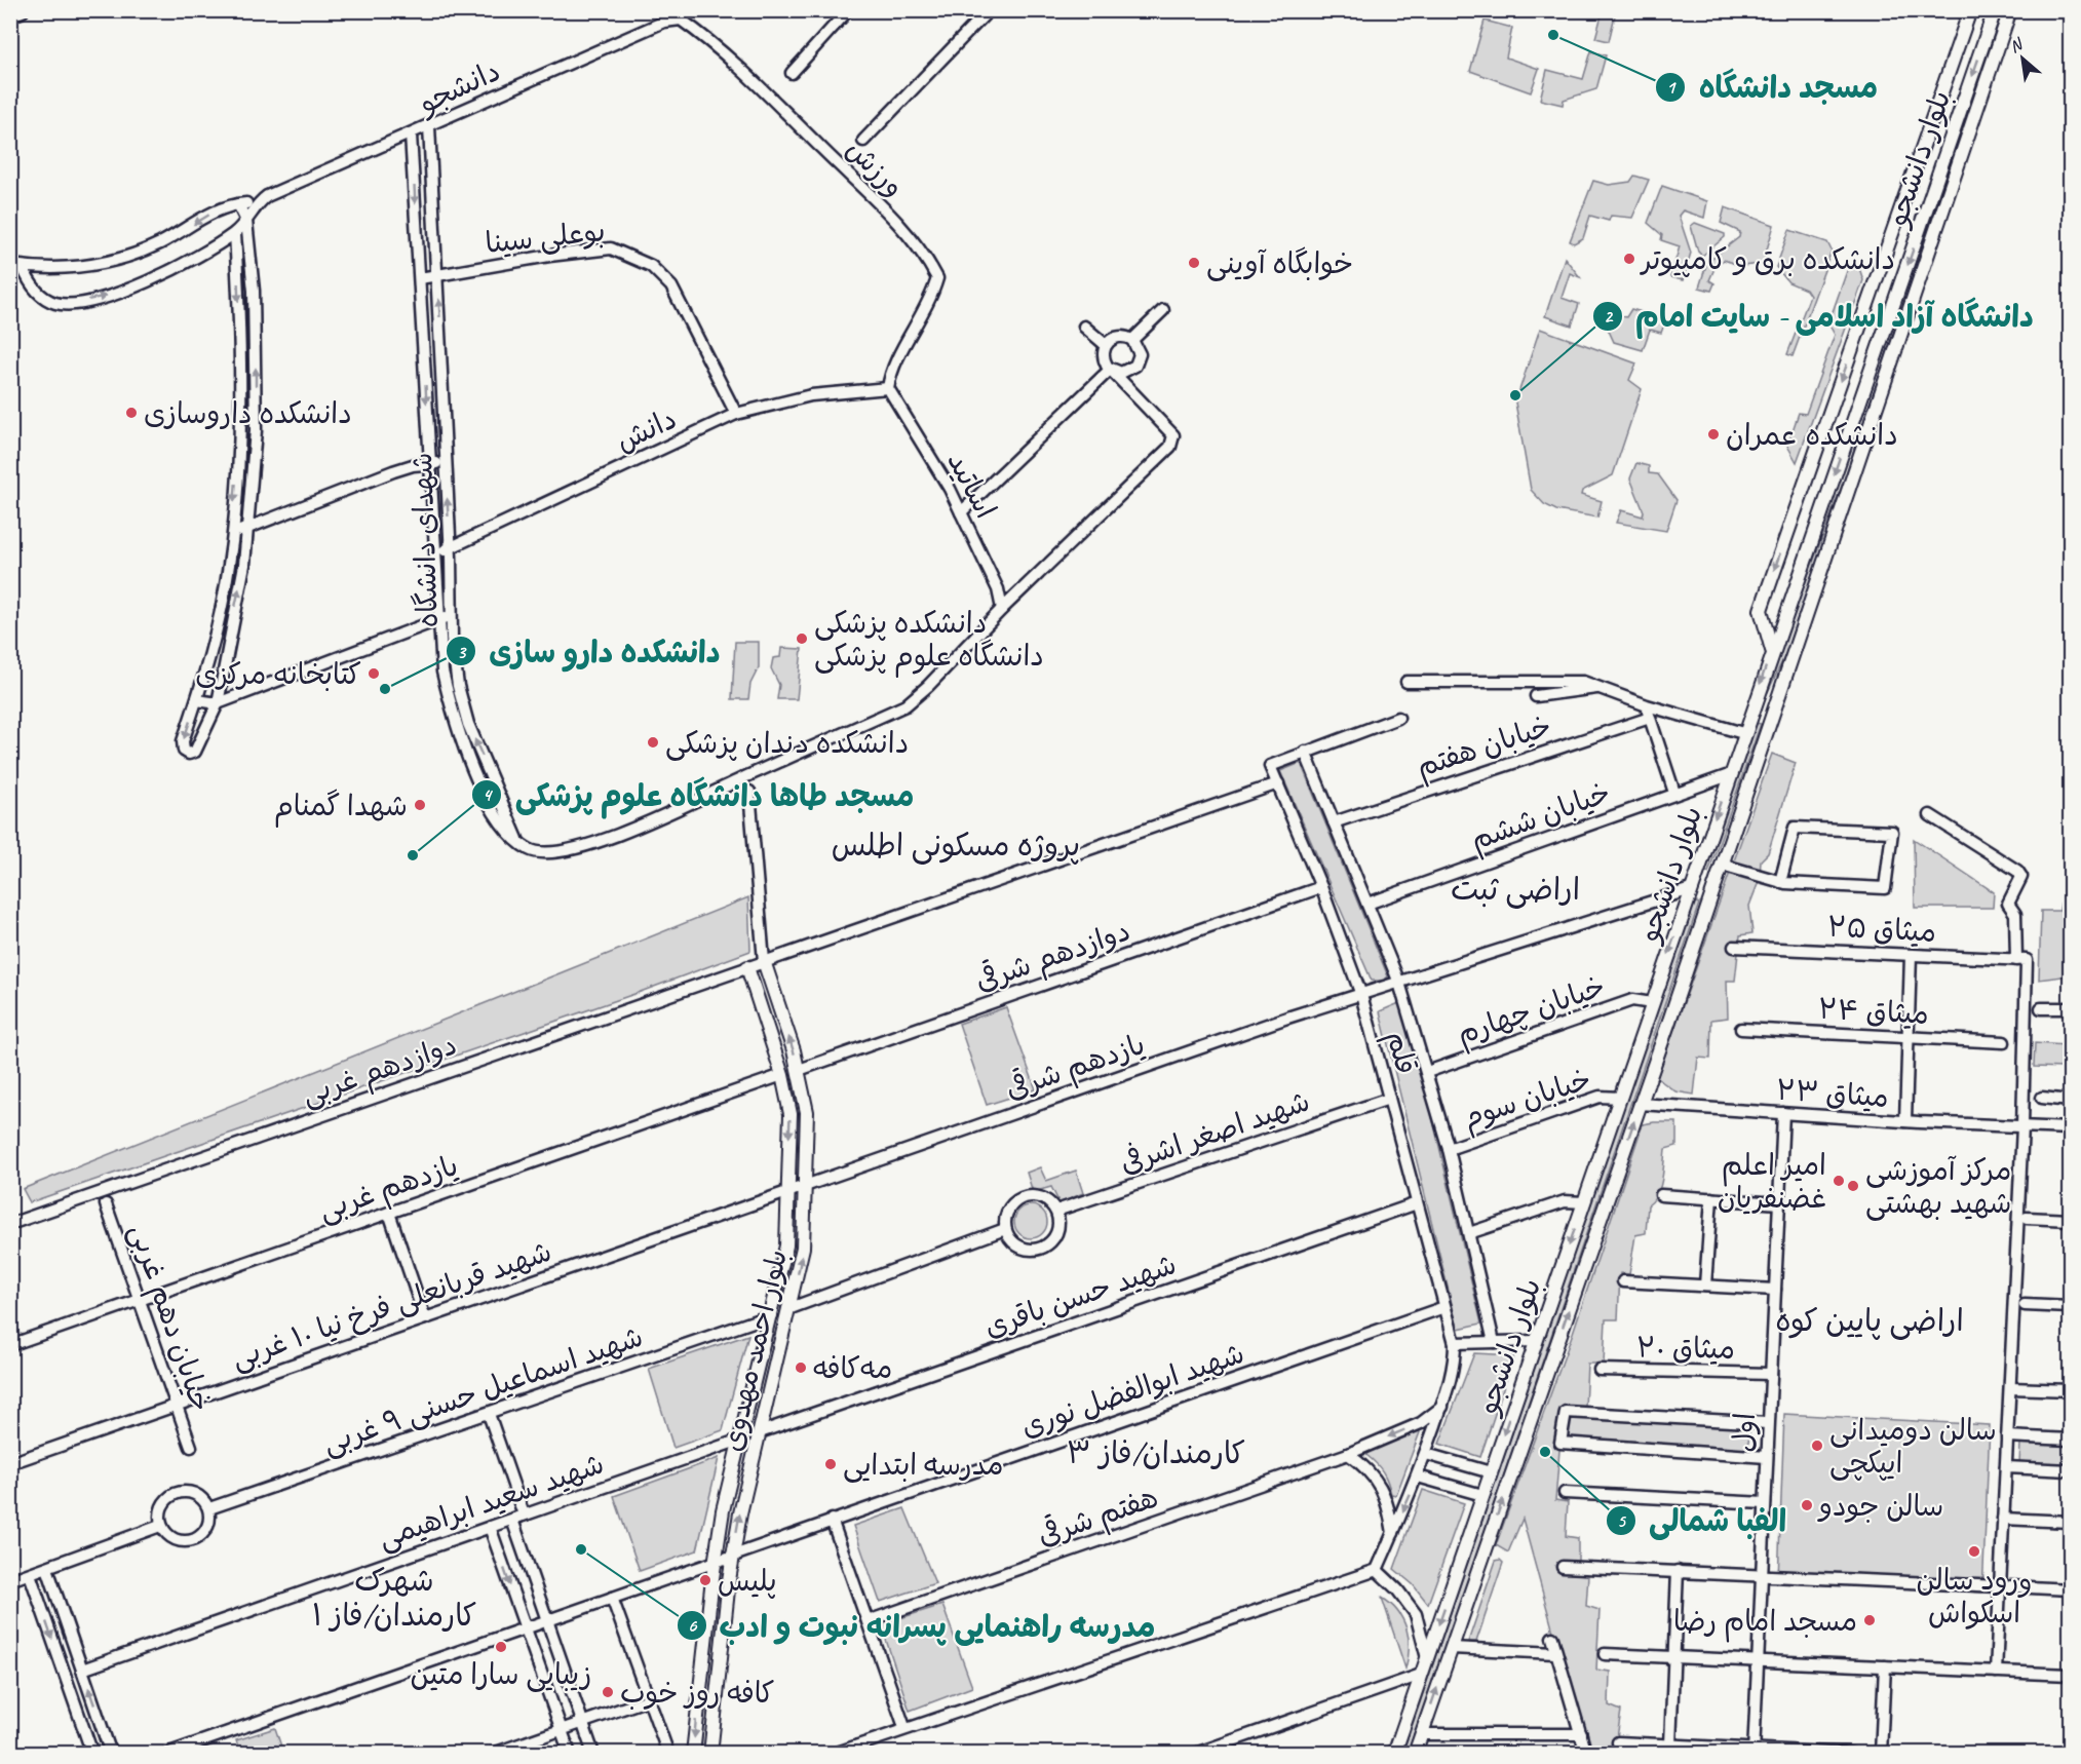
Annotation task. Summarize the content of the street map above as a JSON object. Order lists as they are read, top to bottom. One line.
{"streets":{"main road":["بلوار دانشجو","بلوار احمد مهدوی"],"street":["دانشجو","ورزش","بوعلی سینا","دانش","اساتید","شهدای دانشگاه","خیابان هفتم","خیابان ششم","میثاق ۲۵","دوازدهم شرقی","خیابان چهارم","میثاق ۲۴","قلم","یازدهم شرقی","دوازدهم غربی","میثاق ۲۳","خیابان سوم","شهید اصغر اشرفی","یازدهم غربی","شهید حسن باقری","شهید قربانعلی فرخ نیا ۱۰ غربی","خیابان دهم غربی","میثاق ۲۰","شهید اسماعیل حسنی ۹ غربی","شهید ابوالفضل نوری","اول","شهید سعید ابراهیمی","هفتم شرقی"]},"crossings":[["دانشجو","ورزش"],["دانشجو","شهدای دانشگاه"],["بلوار دانشجو","خیابان ششم"],["بلوار دانشجو","خیابان چهارم"],["بلوار دانشجو","یازدهم شرقی"],["بلوار دانشجو","میثاق ۲۳"],["بلوار دانشجو","خیابان سوم"],["ورزش","دانش"],["ورزش","اساتید"],["بوعلی سینا","دانش"],["بوعلی سینا","شهدای دانشگاه"],["دانش","اساتید"],["دانش","شهدای دانشگاه"],["دوازدهم شرقی","قلم"],["دوازدهم شرقی","بلوار احمد مهدوی"],["قلم","یازدهم شرقی"],["قلم","دوازدهم غربی"],["قلم","شهید اصغر اشرفی"],["قلم","شهید حسن باقری"],["قلم","شهید ابوالفضل نوری"],["قلم","هفتم شرقی"],["یازدهم شرقی","شهید قربانعلی فرخ نیا ۱۰ غربی"],["یازدهم شرقی","بلوار احمد مهدوی"],["دوازدهم غربی","بلوار احمد مهدوی"],["میثاق ۲۳","اول"],["یازدهم غربی","خیابان دهم غربی"],["یازدهم غربی","بلوار احمد مهدوی"],["شهید حسن باقری","بلوار احمد مهدوی"],["شهید قربانعلی فرخ نیا ۱۰ غربی","خیابان دهم غربی"],["شهید قربانعلی فرخ نیا ۱۰ غربی","بلوار احمد مهدوی"],["میثاق ۲۰","اول"],["بلوار احمد مهدوی","شهید اسماعیل حسنی ۹ غربی"],["بلوار احمد مهدوی","شهید ابوالفضل نوری"],["بلوار احمد مهدوی","شهید سعید ابراهیمی"]],"districts":["پروژه مسکونی اطلس","اراضی ثبت","اراضی پایین کوه","کارمندان/فاز ۳","شهرک کارمندان/فاز ۱"],"places":["مسجد دانشگاه","دانشکده برق و کامپیوتر","خوابگاه آوینی","دانشگاه آزاد اسلامی - سایت امام","دانشکده داروسازی","دانشکده عمران","دانشکده پزشکی دانشگاه علوم پزشکی","کتابخانه مرکزی","دانشکده دارو سازی","دانشکده دندان پزشکی","شهدا گمنام","مسجد طاها دانشگاه علوم پزشکی","امیر اعلم غضنفریان","مرکز آموزشی شهید بهشتی","مه‌کافه","سالن دومیدانی ایپکچی","الفبا شمالی","مدرسه ابتدایی","سالن جودو","مدرسه راهنمایی پسرانه نبوت و ادب","ورود سالن اسکواش","پلیس","مسجد امام رضا","زیبایی سارا متین","کافه روز خوب"],"north":"top left"}
